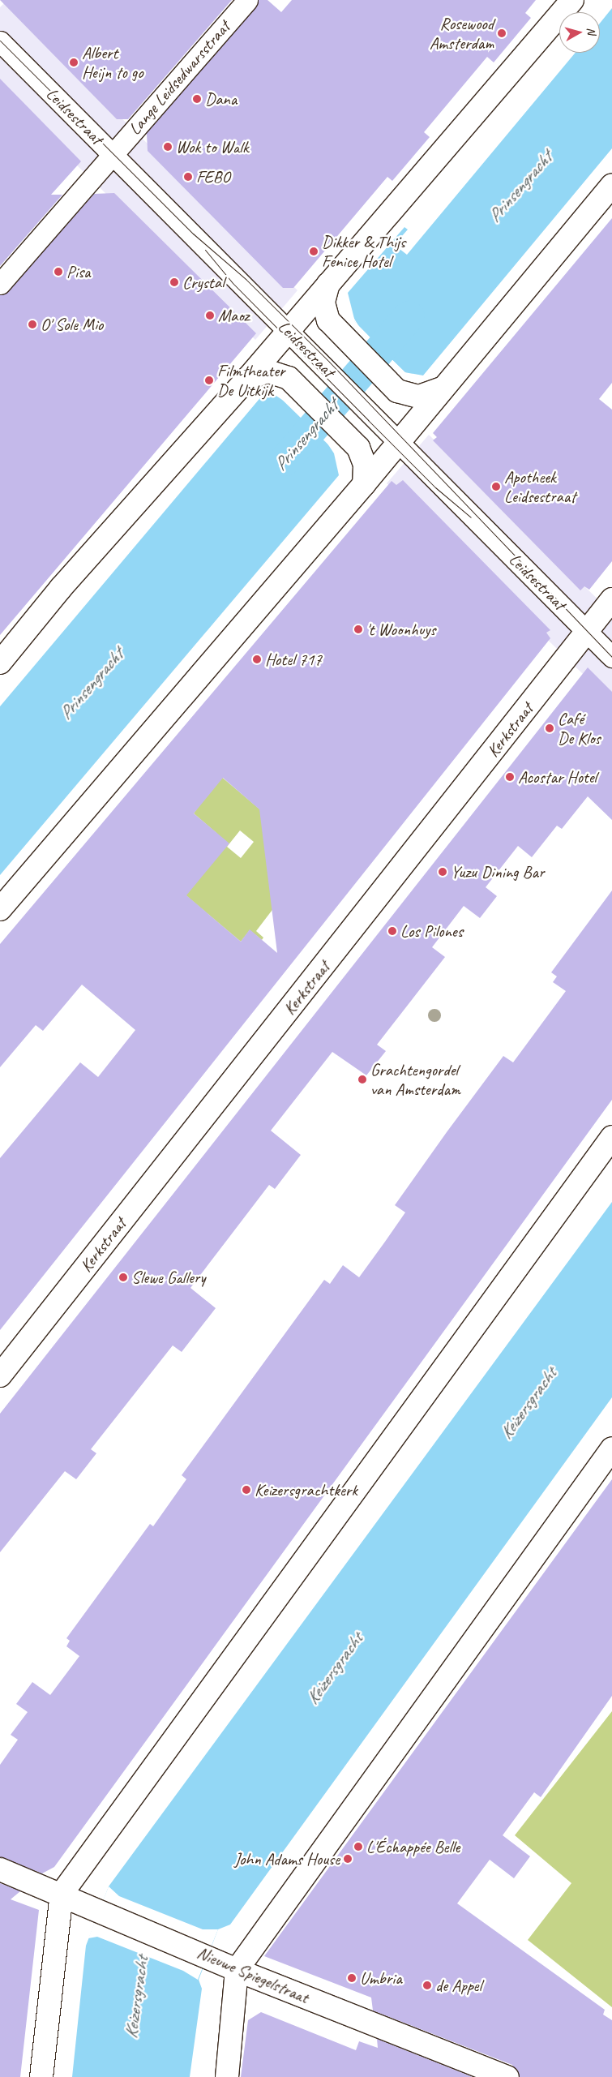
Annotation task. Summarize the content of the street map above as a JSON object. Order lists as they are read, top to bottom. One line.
{"streets":{"street":["Lange Leidsedwarsstraat","Leidsestraat","Kerkstraat","Nieuwe Spiegelstraat"]},"crossings":[["Lange Leidsedwarsstraat","Leidsestraat"],["Leidsestraat","Kerkstraat"]],"water":["Prinsengracht","Keizersgracht"],"places":["Rosewood Amsterdam","Albert Heijn to go","Dana","Wok to Walk","FEBO","Dikker & Thijs Fenice Hotel","Pisa","Crystal","Maoz","O' Sole Mio","Filmtheater De Uitkijk","Apotheek Leidsestraat","'t Woonhuys","Hotel 717","Café De Klos","Acostar Hotel","Yuzu Dining Bar","Los Pilones","Grachtengordel van Amsterdam","Slewe Gallery","Keizersgrachtkerk","L'Échappée Belle","John Adams House","Umbria","de Appel"],"north":"right"}
